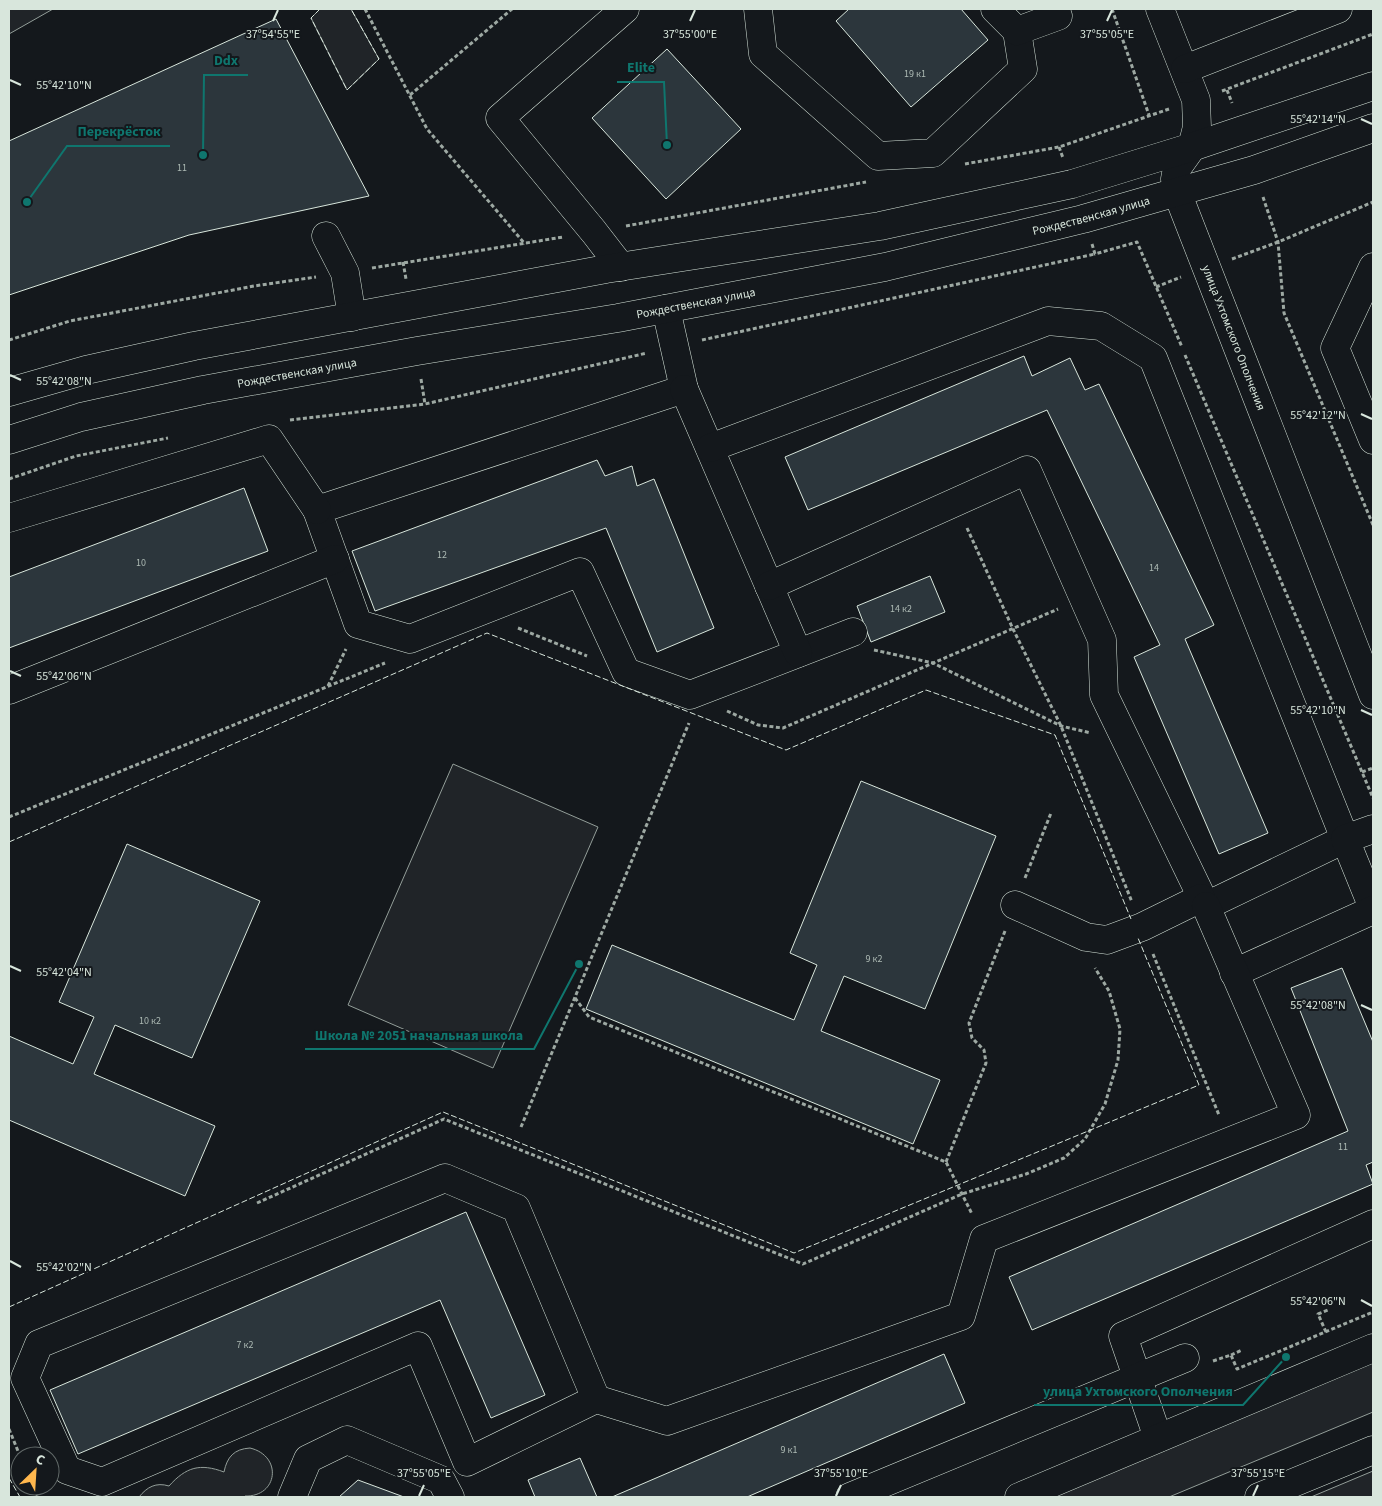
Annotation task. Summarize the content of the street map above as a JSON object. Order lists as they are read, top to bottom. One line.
{"streets":{"street":["Рождественская улица","улица Ухтомского Ополчения"]},"crossings":[["Рождественская улица","улица Ухтомского Ополчения"]],"places":["Elite","Ddx","Перекрёсток","Школа № 2051 начальная школа","улица Ухтомского Ополчения"],"house_numbers":["19 к1","11","12","10","14","14 к2","9 к2","10 к2","11","7 к2","9 к1"],"north":"top right","coordinates":["37°54'55\"E","37°55'00\"E","37°55'05\"E","55°42'10\"N","55°42'14\"N","55°42'08\"N","55°42'12\"N","55°42'06\"N","55°42'04\"N","55°42'02\"N","37°55'10\"E","37°55'15\"E"]}
